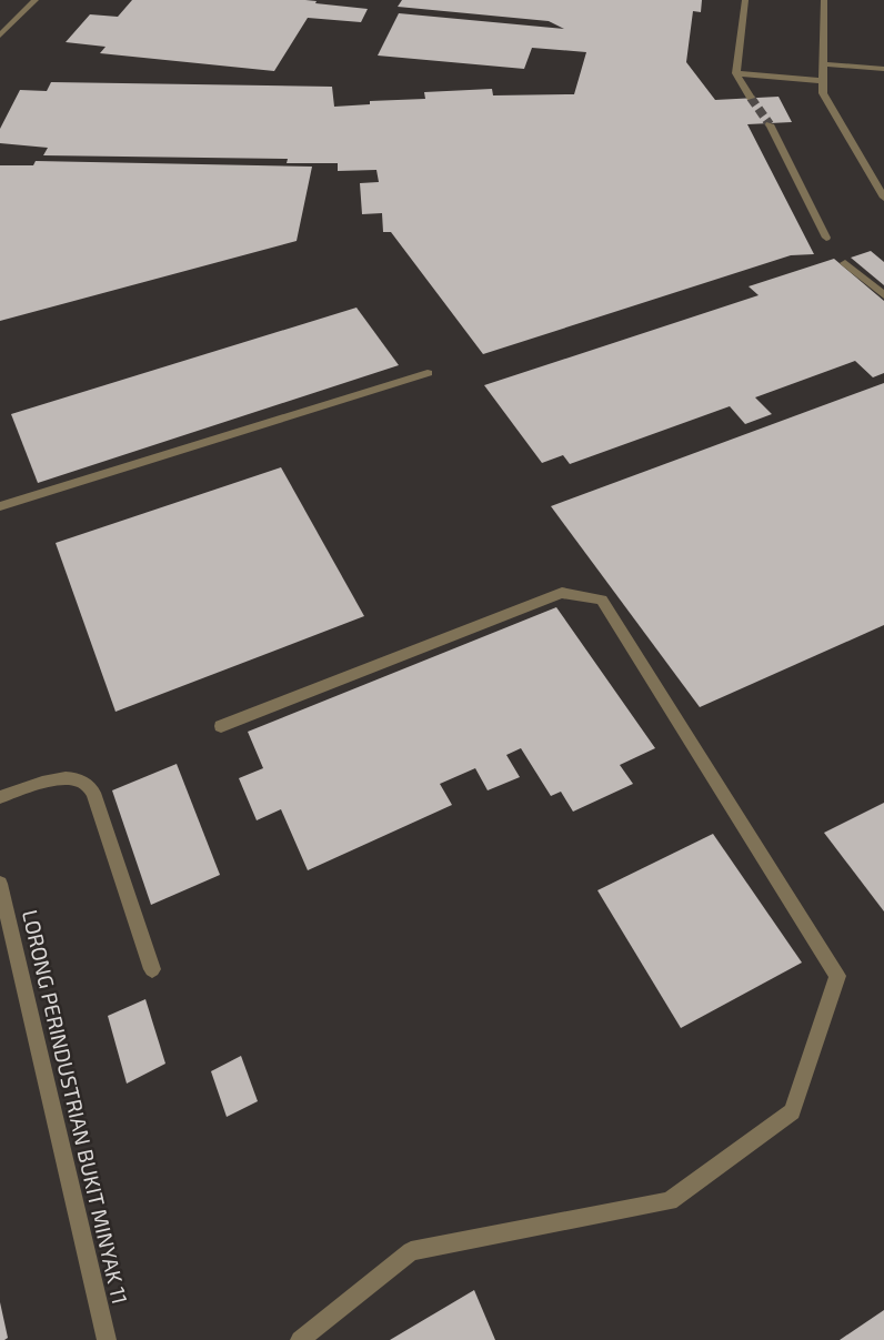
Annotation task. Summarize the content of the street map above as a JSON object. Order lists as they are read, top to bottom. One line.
{"streets":{"street":["LORONG PERINDUSTRIAN BUKIT MINYAK 11"]}}
